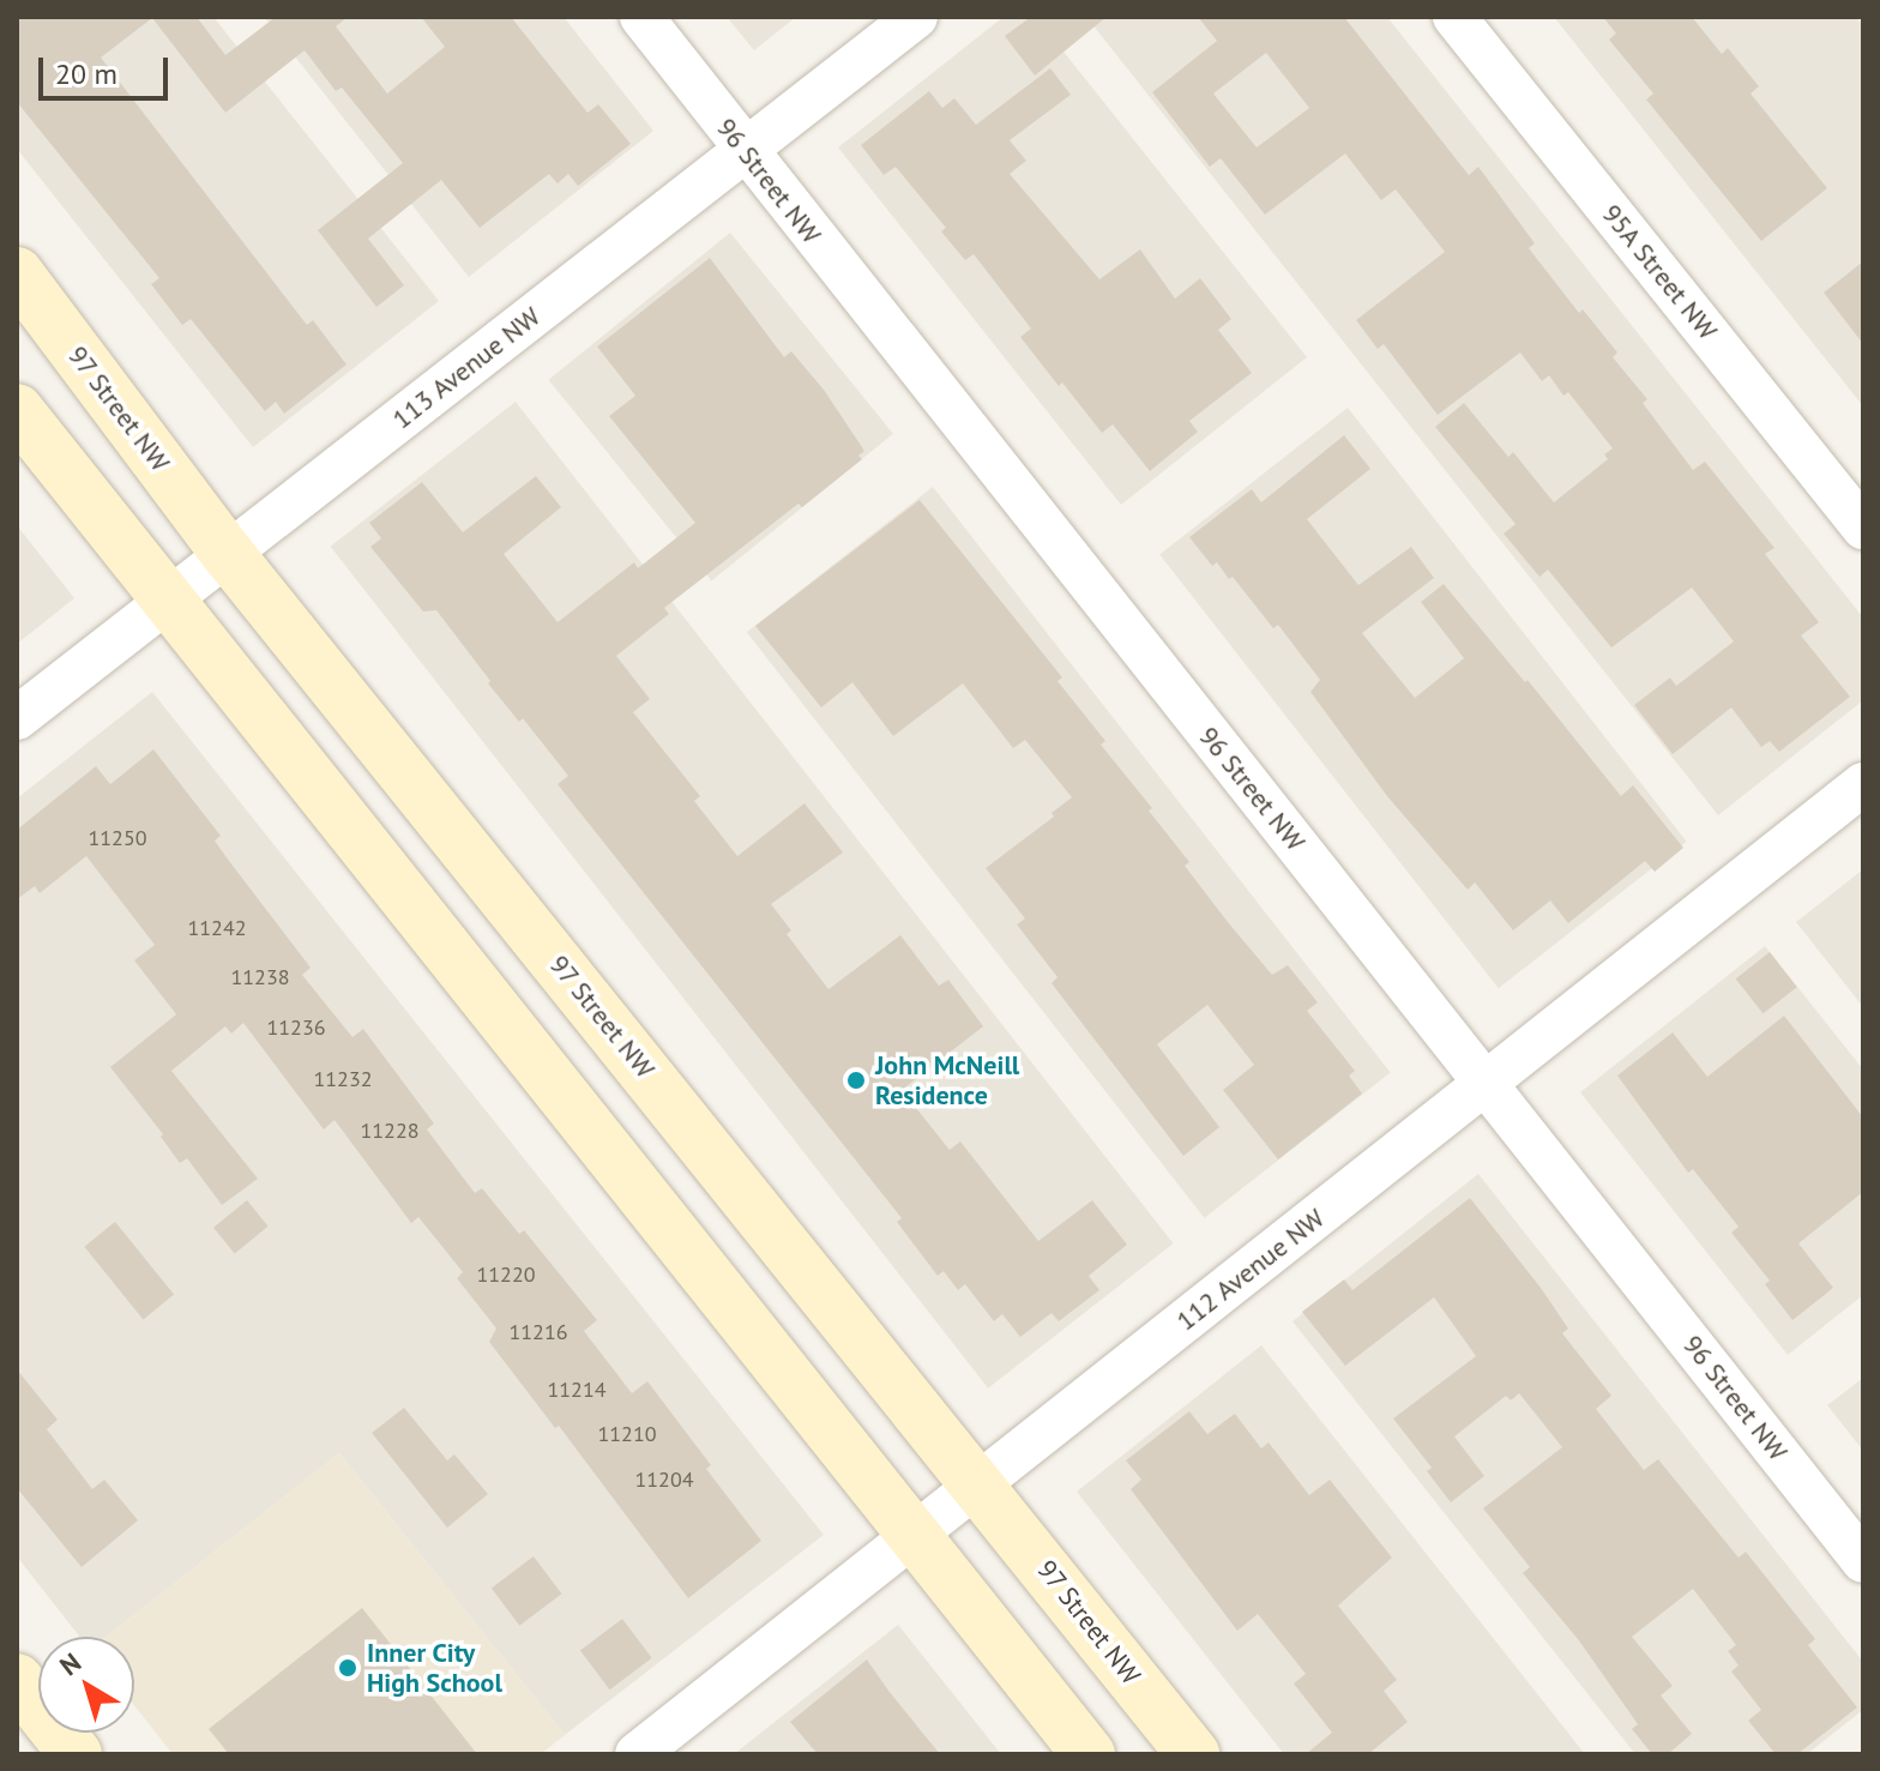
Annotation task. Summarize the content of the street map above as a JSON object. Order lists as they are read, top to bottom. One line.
{"streets":{"main road":["97 Street NW"],"street":["96 Street NW","95A Street NW","113 Avenue NW","112 Avenue NW"]},"crossings":[["96 Street NW","113 Avenue NW"],["96 Street NW","112 Avenue NW"],["113 Avenue NW","97 Street NW"],["97 Street NW","112 Avenue NW"]],"places":["John McNeill Residence","Inner City High School"],"house_numbers":["11250","11242","11238","11236","11232","11228","11220","11216","11214","11210","11204"],"scale_bar":"20 m","north":"top left"}
